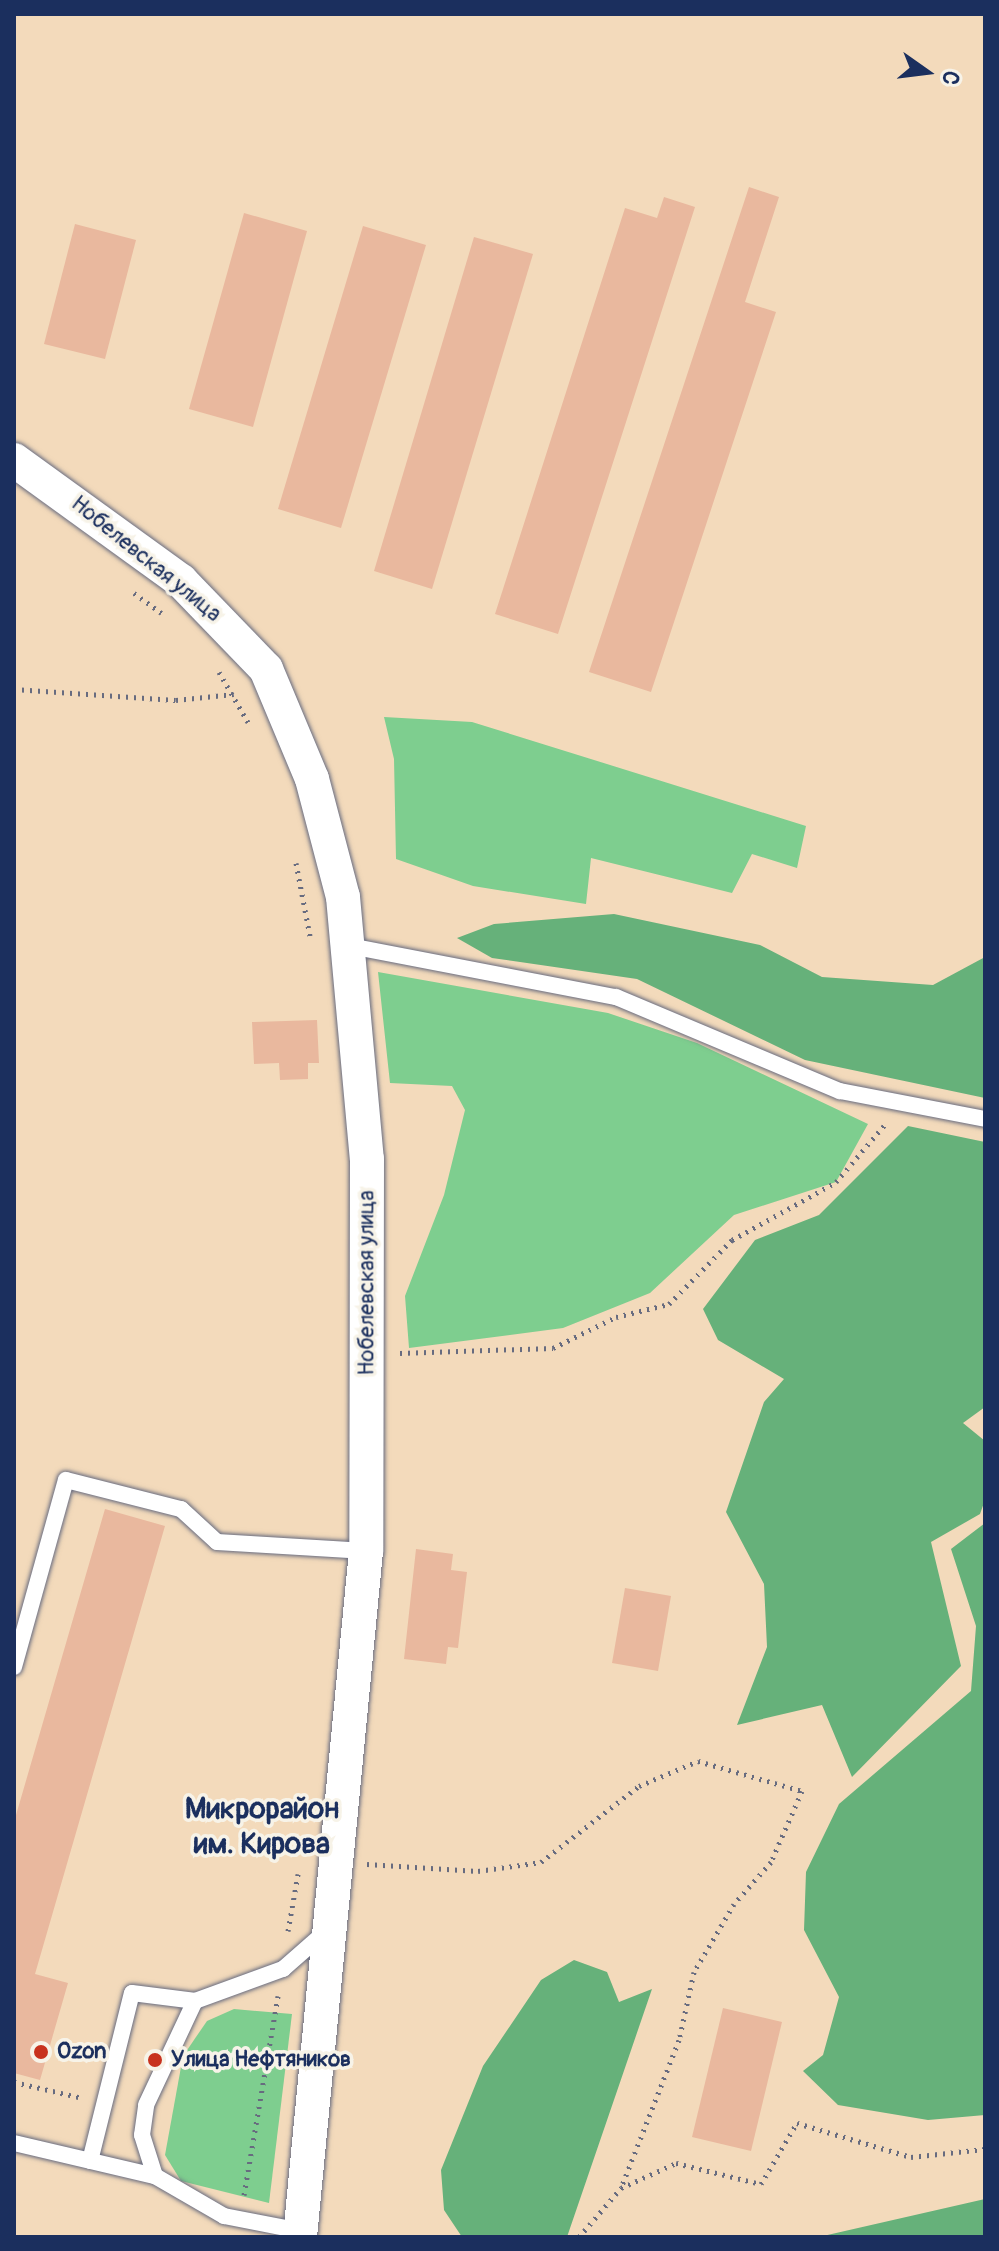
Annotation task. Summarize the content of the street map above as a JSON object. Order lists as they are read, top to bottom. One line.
{"streets":{"street":["Нобелевская улица"]},"districts":["Микрорайон им. Кирова"],"places":["Ozon","Улица Нефтяников"],"north":"right"}
